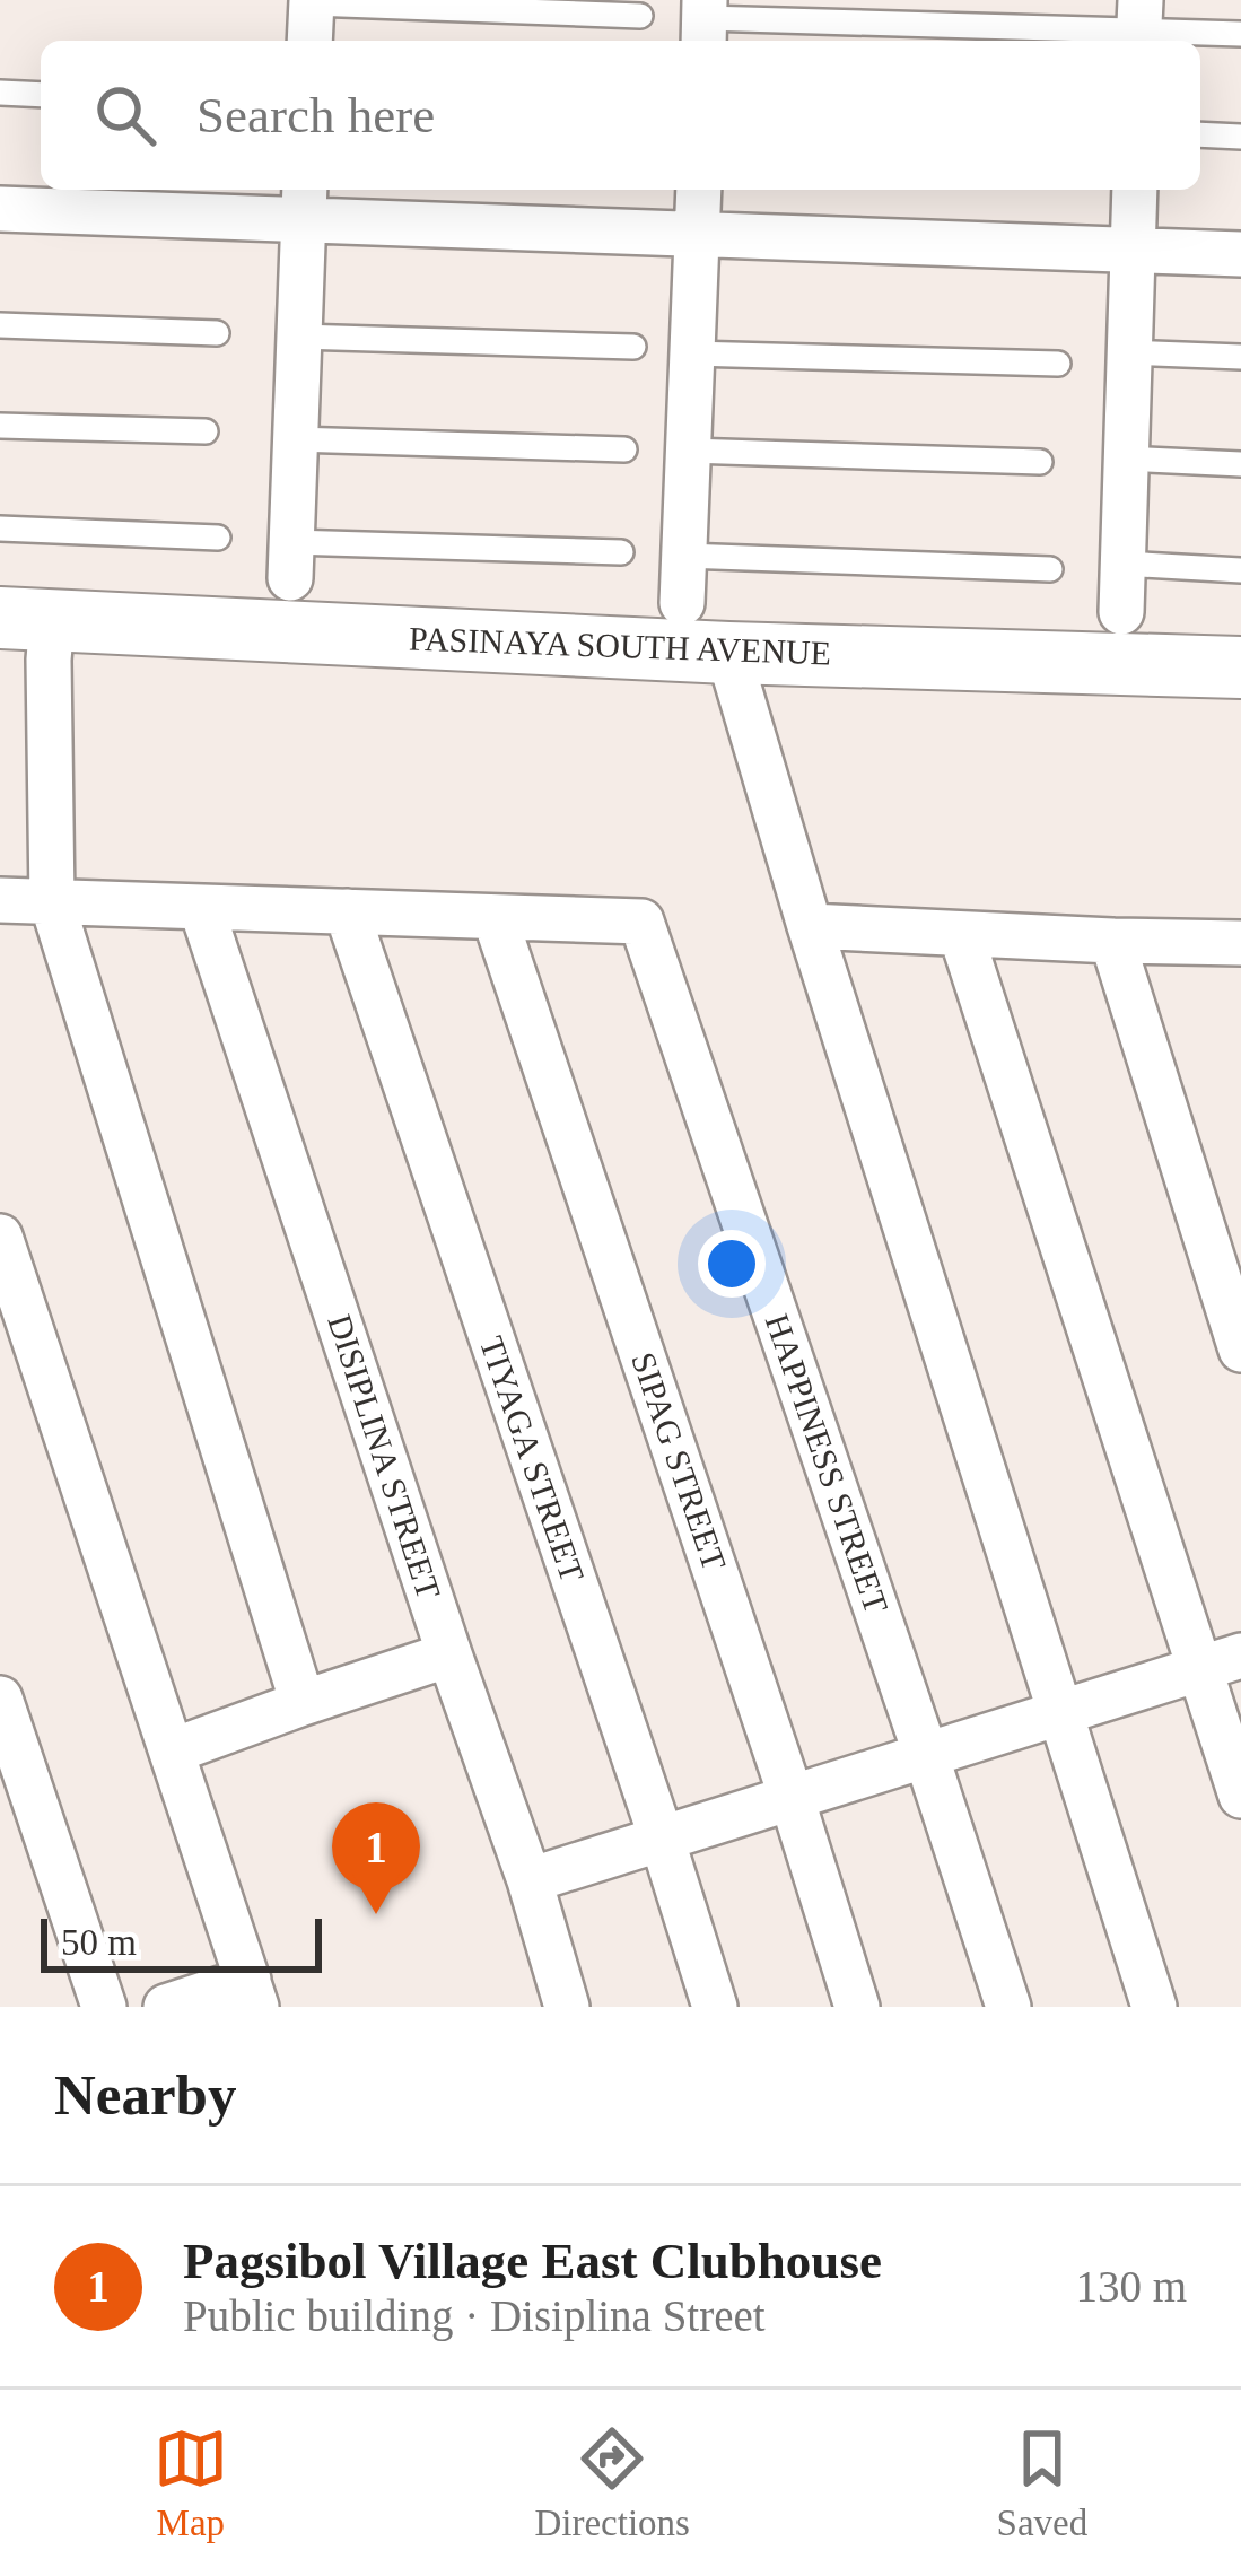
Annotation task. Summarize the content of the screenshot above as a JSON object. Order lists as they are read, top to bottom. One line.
{"streets":{"street":["PASINAYA SOUTH AVENUE","DISIPLINA STREET","TIYAGA STREET","SIPAG STREET","HAPPINESS STREET"]},"crossings":[["SIPAG STREET","HAPPINESS STREET"]],"scale_bar":"50 m","page":{"search":"Search here","pins":"1","scale":"50 m","heading":"Nearby","list":[{"mark":"1","name":"Pagsibol Village East Clubhouse","note":"Public building · Disiplina Street","value":"130 m"}],"nav":["Map","Directions","Saved"]}}
